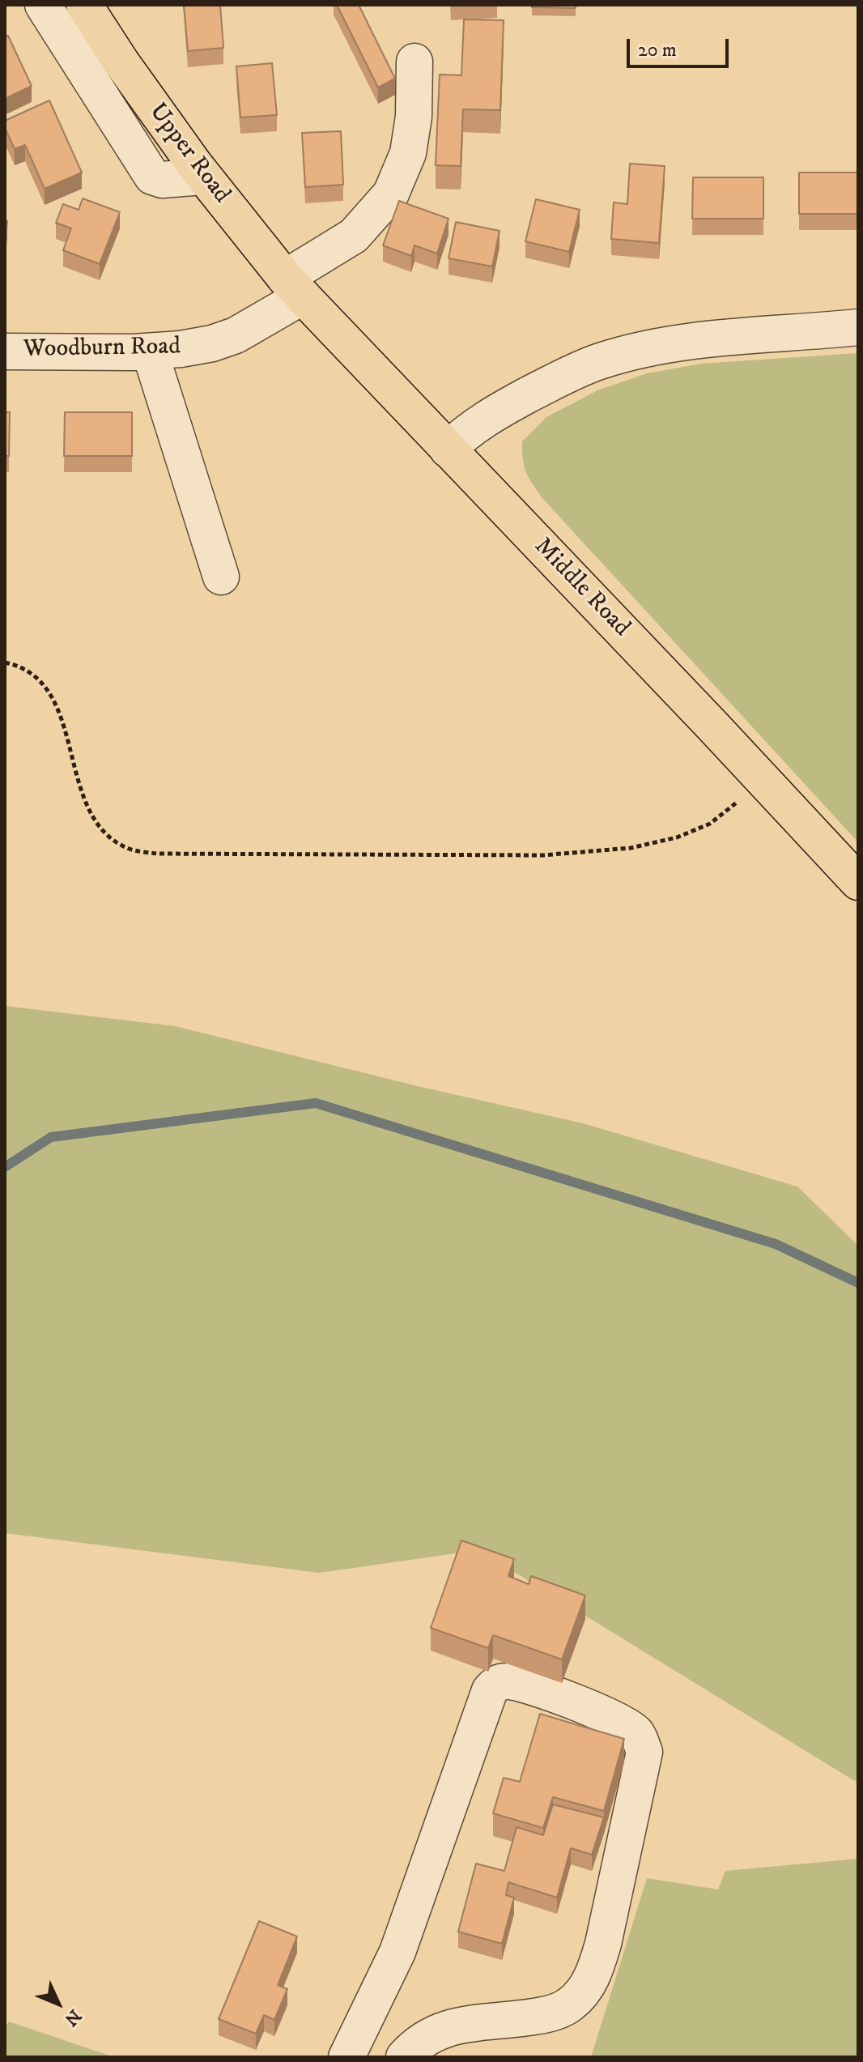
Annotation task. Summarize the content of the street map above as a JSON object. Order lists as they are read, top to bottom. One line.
{"streets":{"main road":["Upper Road","Middle Road"],"street":["Woodburn Road"]},"crossings":[["Upper Road","Woodburn Road"],["Upper Road","Middle Road"],["Woodburn Road","Middle Road"]],"scale_bar":"20 m","north":"bottom right"}
